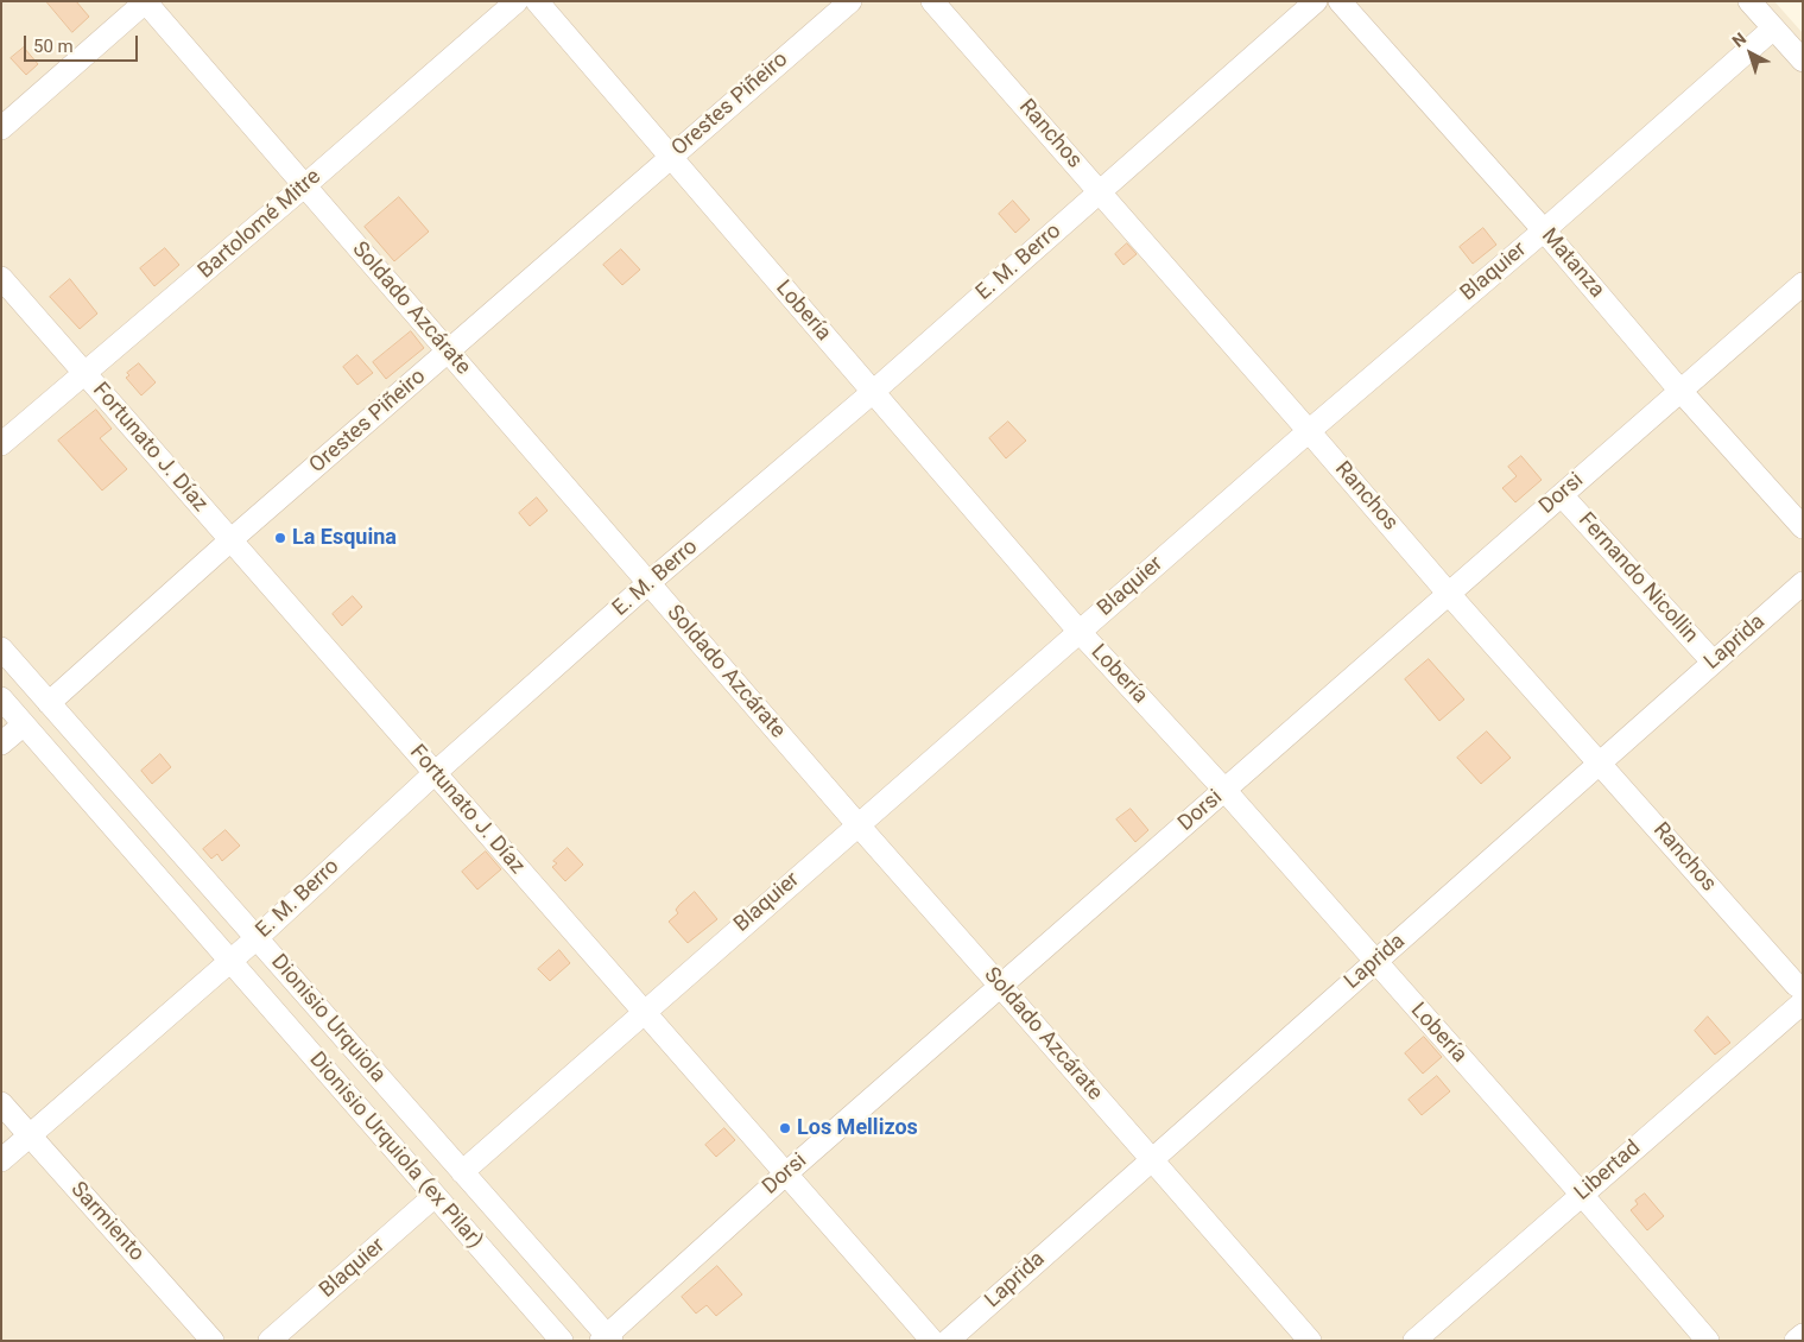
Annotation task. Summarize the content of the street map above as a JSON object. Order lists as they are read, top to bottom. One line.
{"streets":{"street":["Orestes Piñeiro","Ranchos","Bartolomé Mitre","E. M. Berro","Matanza","Blaquier","Soldado Azcárate","Lobería","Fortunato J. Díaz","Dorsi","Fernando Nicollin","Laprida","Dionisio Urquiola","Dionisio Urquiola (ex Pilar)","Libertad","Sarmiento"]},"crossings":[["Orestes Piñeiro","Soldado Azcárate"],["Orestes Piñeiro","Lobería"],["Orestes Piñeiro","Fortunato J. Díaz"],["Orestes Piñeiro","Dionisio Urquiola"],["Ranchos","E. M. Berro"],["Ranchos","Blaquier"],["Ranchos","Dorsi"],["Ranchos","Laprida"],["Bartolomé Mitre","Soldado Azcárate"],["Bartolomé Mitre","Fortunato J. Díaz"],["E. M. Berro","Soldado Azcárate"],["E. M. Berro","Lobería"],["E. M. Berro","Fortunato J. Díaz"],["E. M. Berro","Dionisio Urquiola"],["E. M. Berro","Dionisio Urquiola (ex Pilar)"],["E. M. Berro","Sarmiento"],["Matanza","Blaquier"],["Matanza","Dorsi"],["Blaquier","Soldado Azcárate"],["Blaquier","Lobería"],["Blaquier","Fortunato J. Díaz"],["Blaquier","Dionisio Urquiola"],["Blaquier","Dionisio Urquiola (ex Pilar)"],["Soldado Azcárate","Dorsi"],["Soldado Azcárate","Laprida"],["Lobería","Dorsi"],["Lobería","Laprida"],["Lobería","Libertad"],["Fortunato J. Díaz","Dorsi"],["Dorsi","Fernando Nicollin"],["Dorsi","Dionisio Urquiola"],["Fernando Nicollin","Laprida"]],"places":["La Esquina","Los Mellizos"],"scale_bar":"50 m","north":"top left"}
